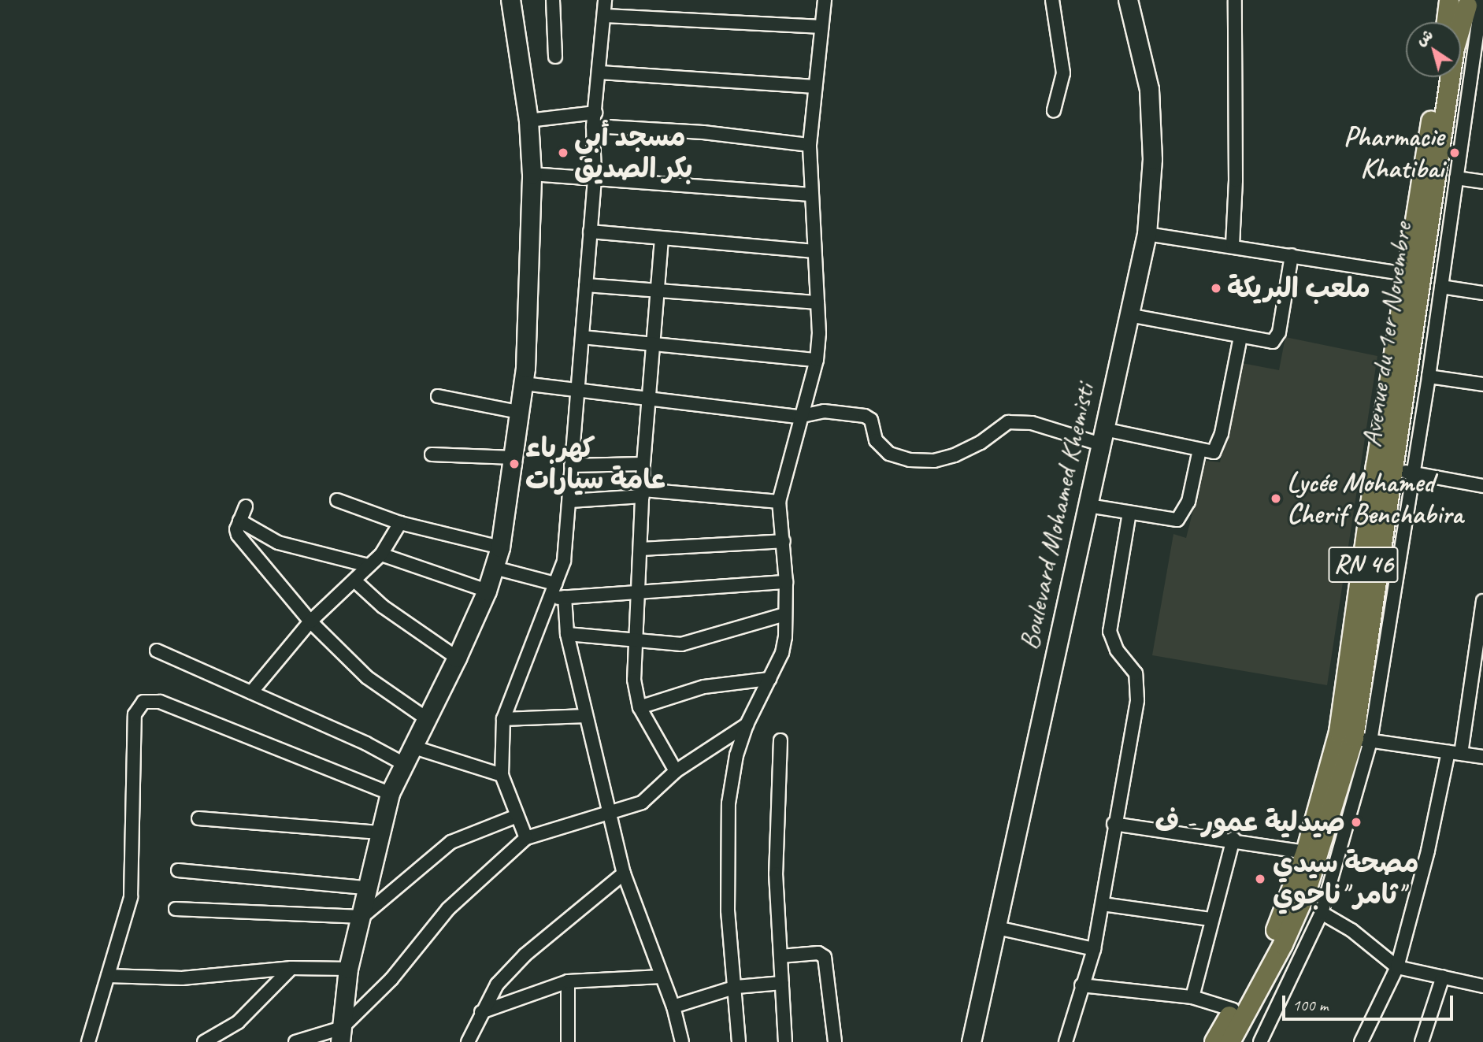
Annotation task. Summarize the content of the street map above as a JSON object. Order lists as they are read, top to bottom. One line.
{"streets":{"main road":["Avenue du 1er Novembre","Boulevard Mohamed Khemisti","RN 46"]},"places":["مسجد أبي بكر الصديق","Pharmacie Khatibai","ملعب البريكة","كهرباء عامة سيارات","Lycée Mohamed Cherif Benchabira","صيدلية عمور - ف","مصحة سيدي ثامر \"ناجوي\""],"scale_bar":"100 m","north":"top left"}
